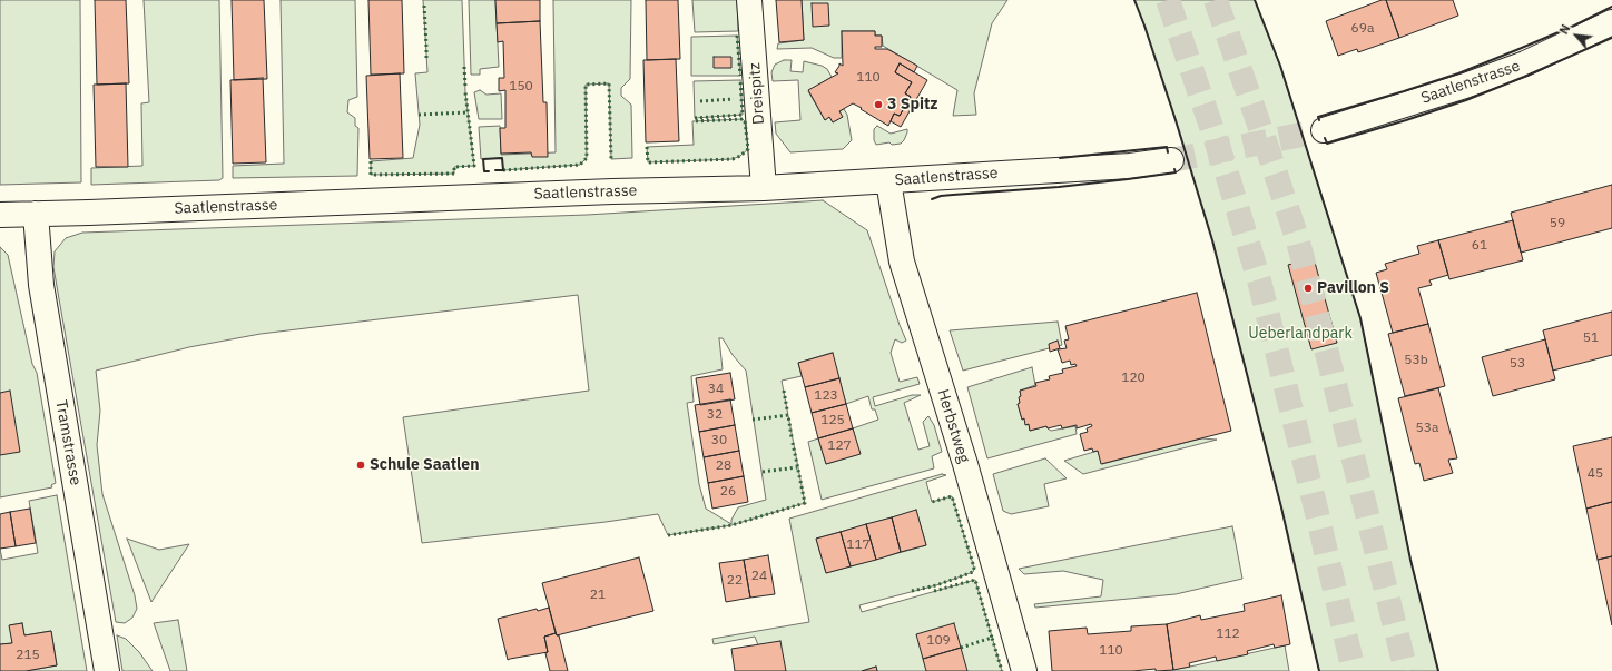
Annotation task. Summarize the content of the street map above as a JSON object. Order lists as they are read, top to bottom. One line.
{"streets":{"street":["Saatlenstrasse","Dreispitz","Herbstweg","Tramstrasse"]},"crossings":[["Saatlenstrasse","Dreispitz"],["Saatlenstrasse","Herbstweg"],["Saatlenstrasse","Tramstrasse"]],"parks":["Ueberlandpark"],"places":["3 Spitz","Pavillon S","Schule Saatlen"],"house_numbers":["69a","110","150","59","61","51","53b","53","120","34","123","32","125","53a","30","127","28","45","26","117","24","22","21","112","109","110","215"],"north":"top left"}
